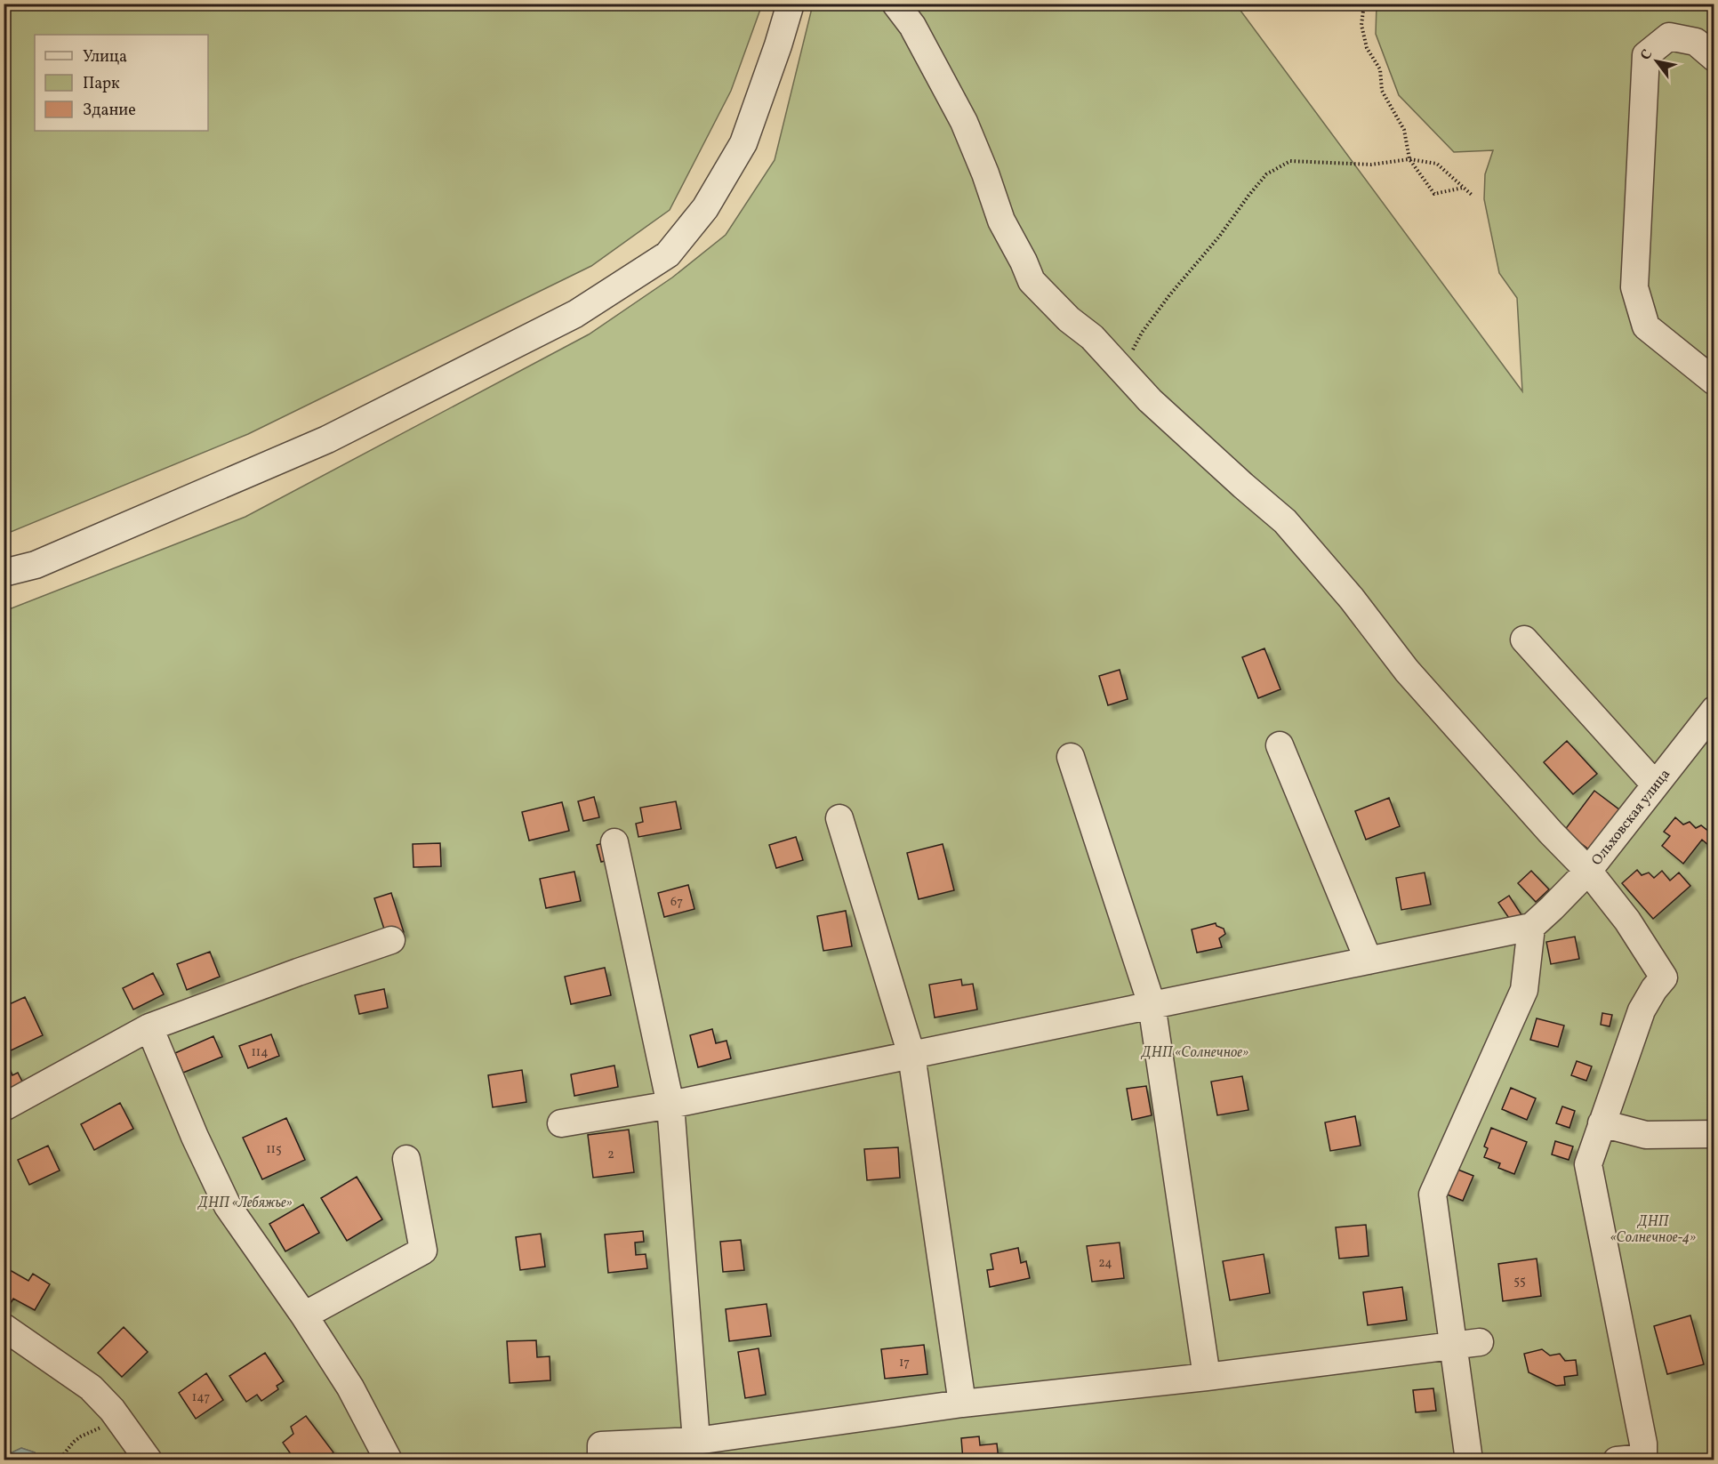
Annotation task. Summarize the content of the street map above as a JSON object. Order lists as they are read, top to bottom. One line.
{"streets":{"street":["Ольховская улица"]},"parks":["ДНП «Солнечное»","ДНП «Лебяжье»","ДНП «Солнечное-4»"],"house_numbers":["67","114","115","2","24","55","17","147"],"legend":["Улица","Парк","Здание"],"north":"top left"}
